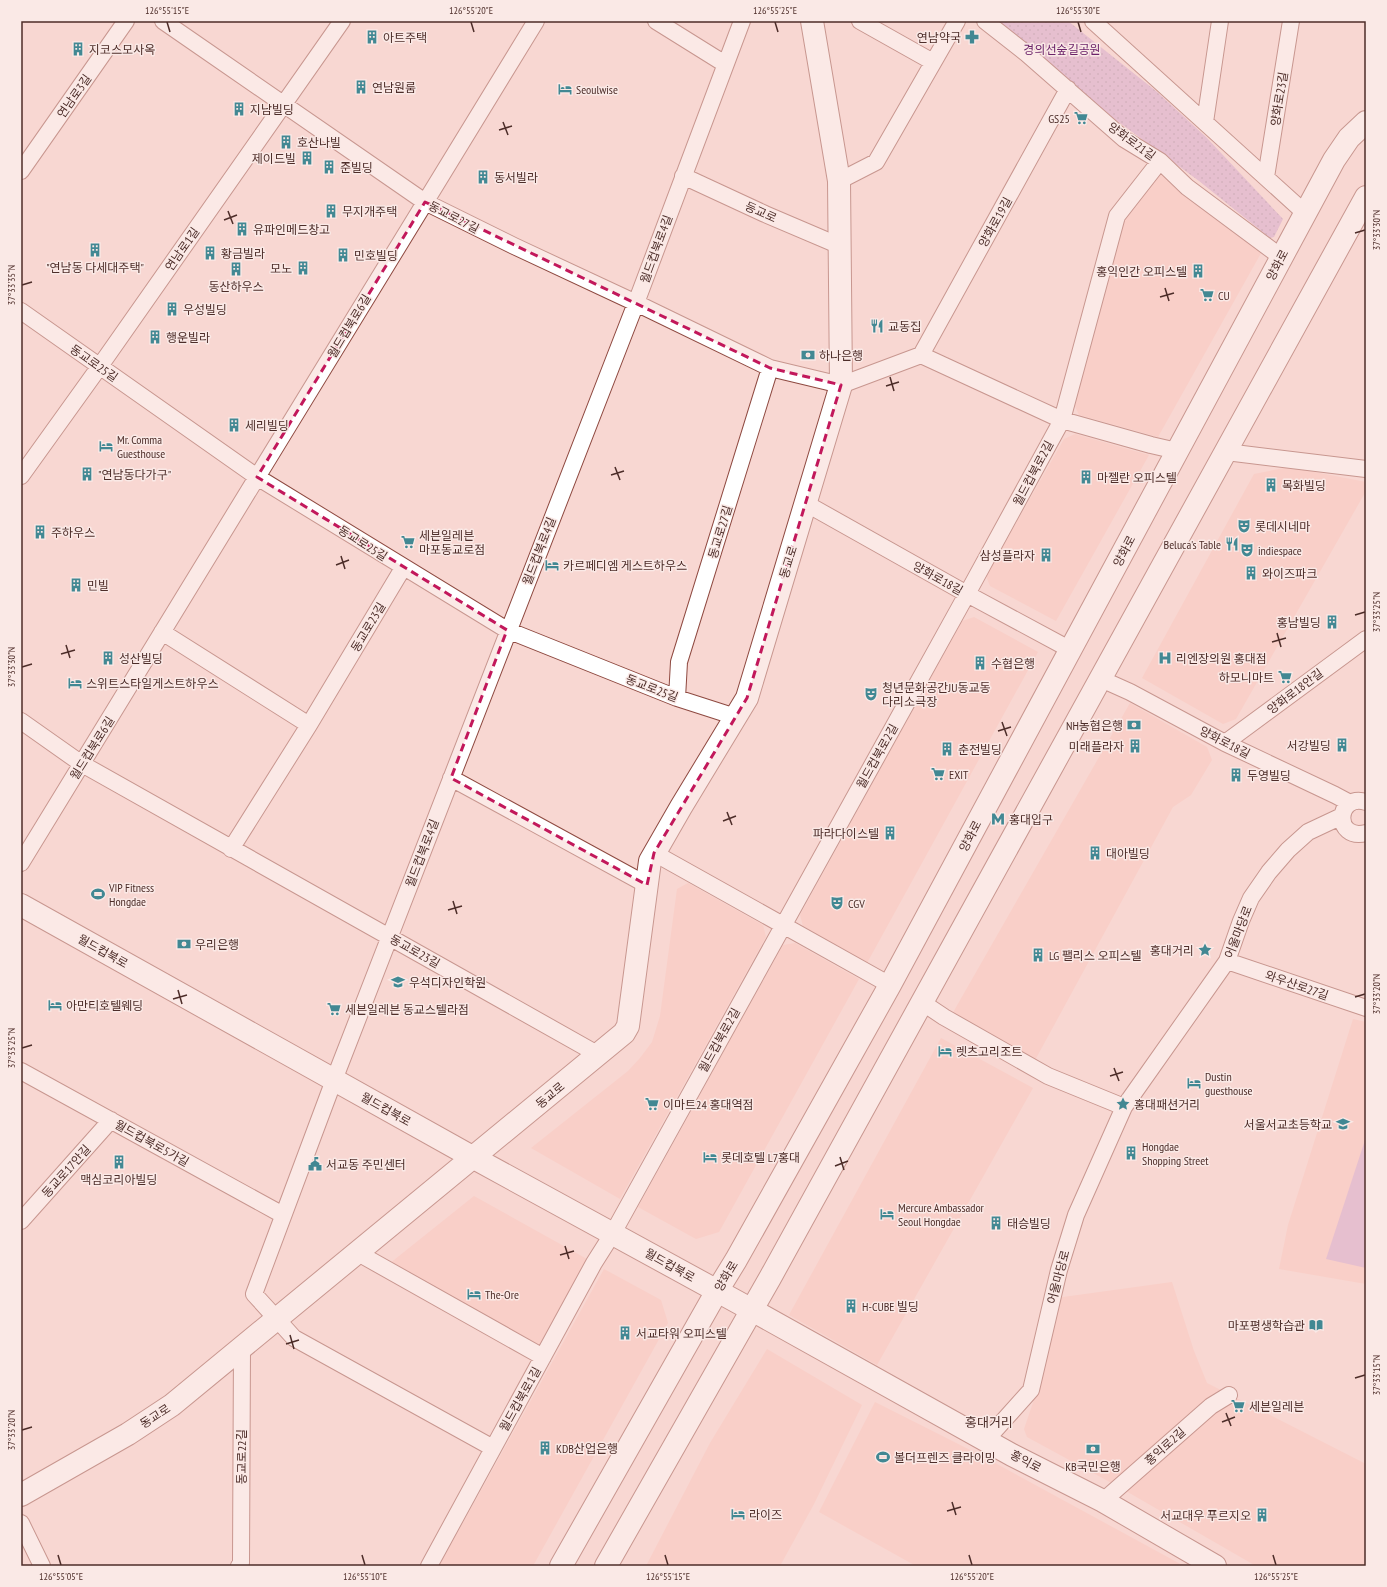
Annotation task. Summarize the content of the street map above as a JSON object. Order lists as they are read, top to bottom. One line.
{"streets":{"main road":["동교로","양화로","월드컵북로","홍익로"],"street":["연남로3길","양화로23길","양화로21길","동교로27길","양화로19길","연남로1길","월드컵북로4길","월드컵북로6길","동교로25길","월드컵북로2길","양화로18길","동교로23길","양화로18안길","어울마당로","와우산로27길","월드컵북로5가길","동교로17안길","월드컵북로1길","홍익로2길","동교로22길"]},"crossings":[["양화로21길","양화로19길"],["양화로21길","양화로"],["양화로21길","월드컵북로2길"],["동교로","동교로27길"],["동교로","월드컵북로4길"],["동교로","동교로25길"],["동교로","양화로18길"],["동교로","동교로23길"],["동교로","월드컵북로"],["동교로","동교로22길"],["동교로27길","연남로1길"],["동교로27길","월드컵북로4길"],["동교로27길","월드컵북로6길"],["동교로27길","동교로25길"],["연남로1길","동교로25길"],["월드컵북로4길","동교로25길"],["월드컵북로4길","동교로23길"],["월드컵북로4길","월드컵북로"],["양화로","양화로18길"],["양화로","월드컵북로"],["월드컵북로6길","동교로25길"],["월드컵북로6길","동교로23길"],["동교로25길","동교로23길"],["월드컵북로2길","양화로18길"],["월드컵북로2길","월드컵북로"],["월드컵북로2길","월드컵북로1길"],["양화로18길","양화로18안길"],["양화로18길","어울마당로"],["어울마당로","와우산로27길"],["어울마당로","홍익로"],["월드컵북로","월드컵북로1길"],["월드컵북로","홍익로"],["월드컵북로5가길","동교로17안길"],["홍익로2길","홍익로"]],"districts":["홍대거리"],"parks":["경의선숲길공원"],"places":{"building":["아트주택","지코스모사옥","연남원룸","지남빌딩","호산나빌","제이드빌","준빌딩","동서빌라","무지개주택","유파인메드창고","\"연남동 다세대주택\"","황금빌라","민호빌딩","모노","동산하우스","홍익인간 오피스텔","우성빌딩","행운빌라","세리빌딩","\"연남동다가구\"","마젤란 오피스텔","목화빌딩","주하우스","삼성플라자","와이즈파크","민빌","홍남빌딩","성산빌딩","수협은행","서강빌딩","미래플라자","춘전빌딩","두영빌딩","파라다이스텔","대아빌딩","LG 팰리스 오피스텔","Hongdae Shopping Street","맥심코리아빌딩","태승빌딩","H-CUBE 빌딩","서교타워 오피스텔","KDB산업은행","서교대우 푸르지오"],"pharmacy":["연남약국"],"hotel":["Seoulwise","Mr. Comma Guesthouse","카르페디엠 게스트하우스","스위트스타일게스트하우스","아만티호텔웨딩","렛츠고리조트","Dustin guesthouse","롯데호텔 L7홍대","Mercure Ambassador Seoul Hongdae","The-Ore","라이즈"],"supermarket":["GS25","CU","세븐일레븐 마포동교로점","하모니마트","EXIT","세븐일레븐 동교스텔라점","이마트24 홍대역점","세븐일레븐"],"restaurant":["교동집","Beluca's Table"],"bank":["하나은행","NH농협은행","우리은행","KB국민은행"],"theatre":["롯데시네마","indiespace","청년문화공간JU동교동 다리소극장","CGV"],"hospital":["리엔장의원 홍대점"],"metro station":["홍대입구"],"sports":["VIP Fitness Hongdae","볼더프렌즈 클라이밍"],"place":["홍대거리","홍대패션거리"],"school or university":["우석디자인학원","서울서교초등학교"],"public building":["서교동 주민센터"],"library":["마포평생학습관"]},"coordinates":["126°55'15\"E","126°55'20\"E","126°55'25\"E","126°55'30\"E","37°33'30\"N","37°33'35\"N","37°33'25\"N","37°33'20\"N","37°33'15\"N","126°55'05\"E","126°55'10\"E"]}
